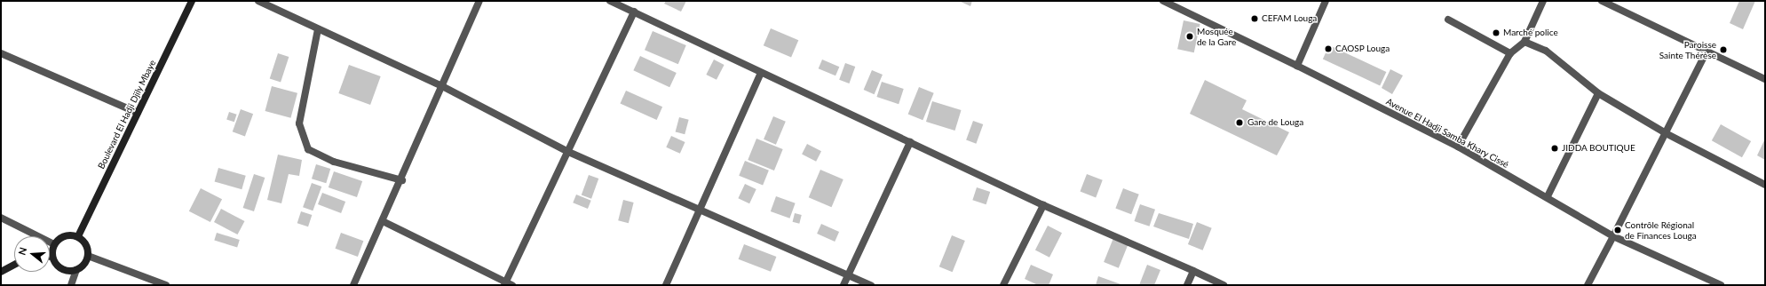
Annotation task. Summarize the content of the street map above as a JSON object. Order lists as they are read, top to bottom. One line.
{"streets":{"main road":["Boulevard El Hadji Djily Mbaye"],"street":["Avenue El Hadji Samba Khary Cissé"]},"places":["CEFAM Louga","Marché police","Mosquée de la Gare","CAOSP Louga","Paroisse Sainte Thérèse","Gare de Louga","JIDDA BOUTIQUE","Contrôle Régional de Finances Louga"],"north":"left"}
